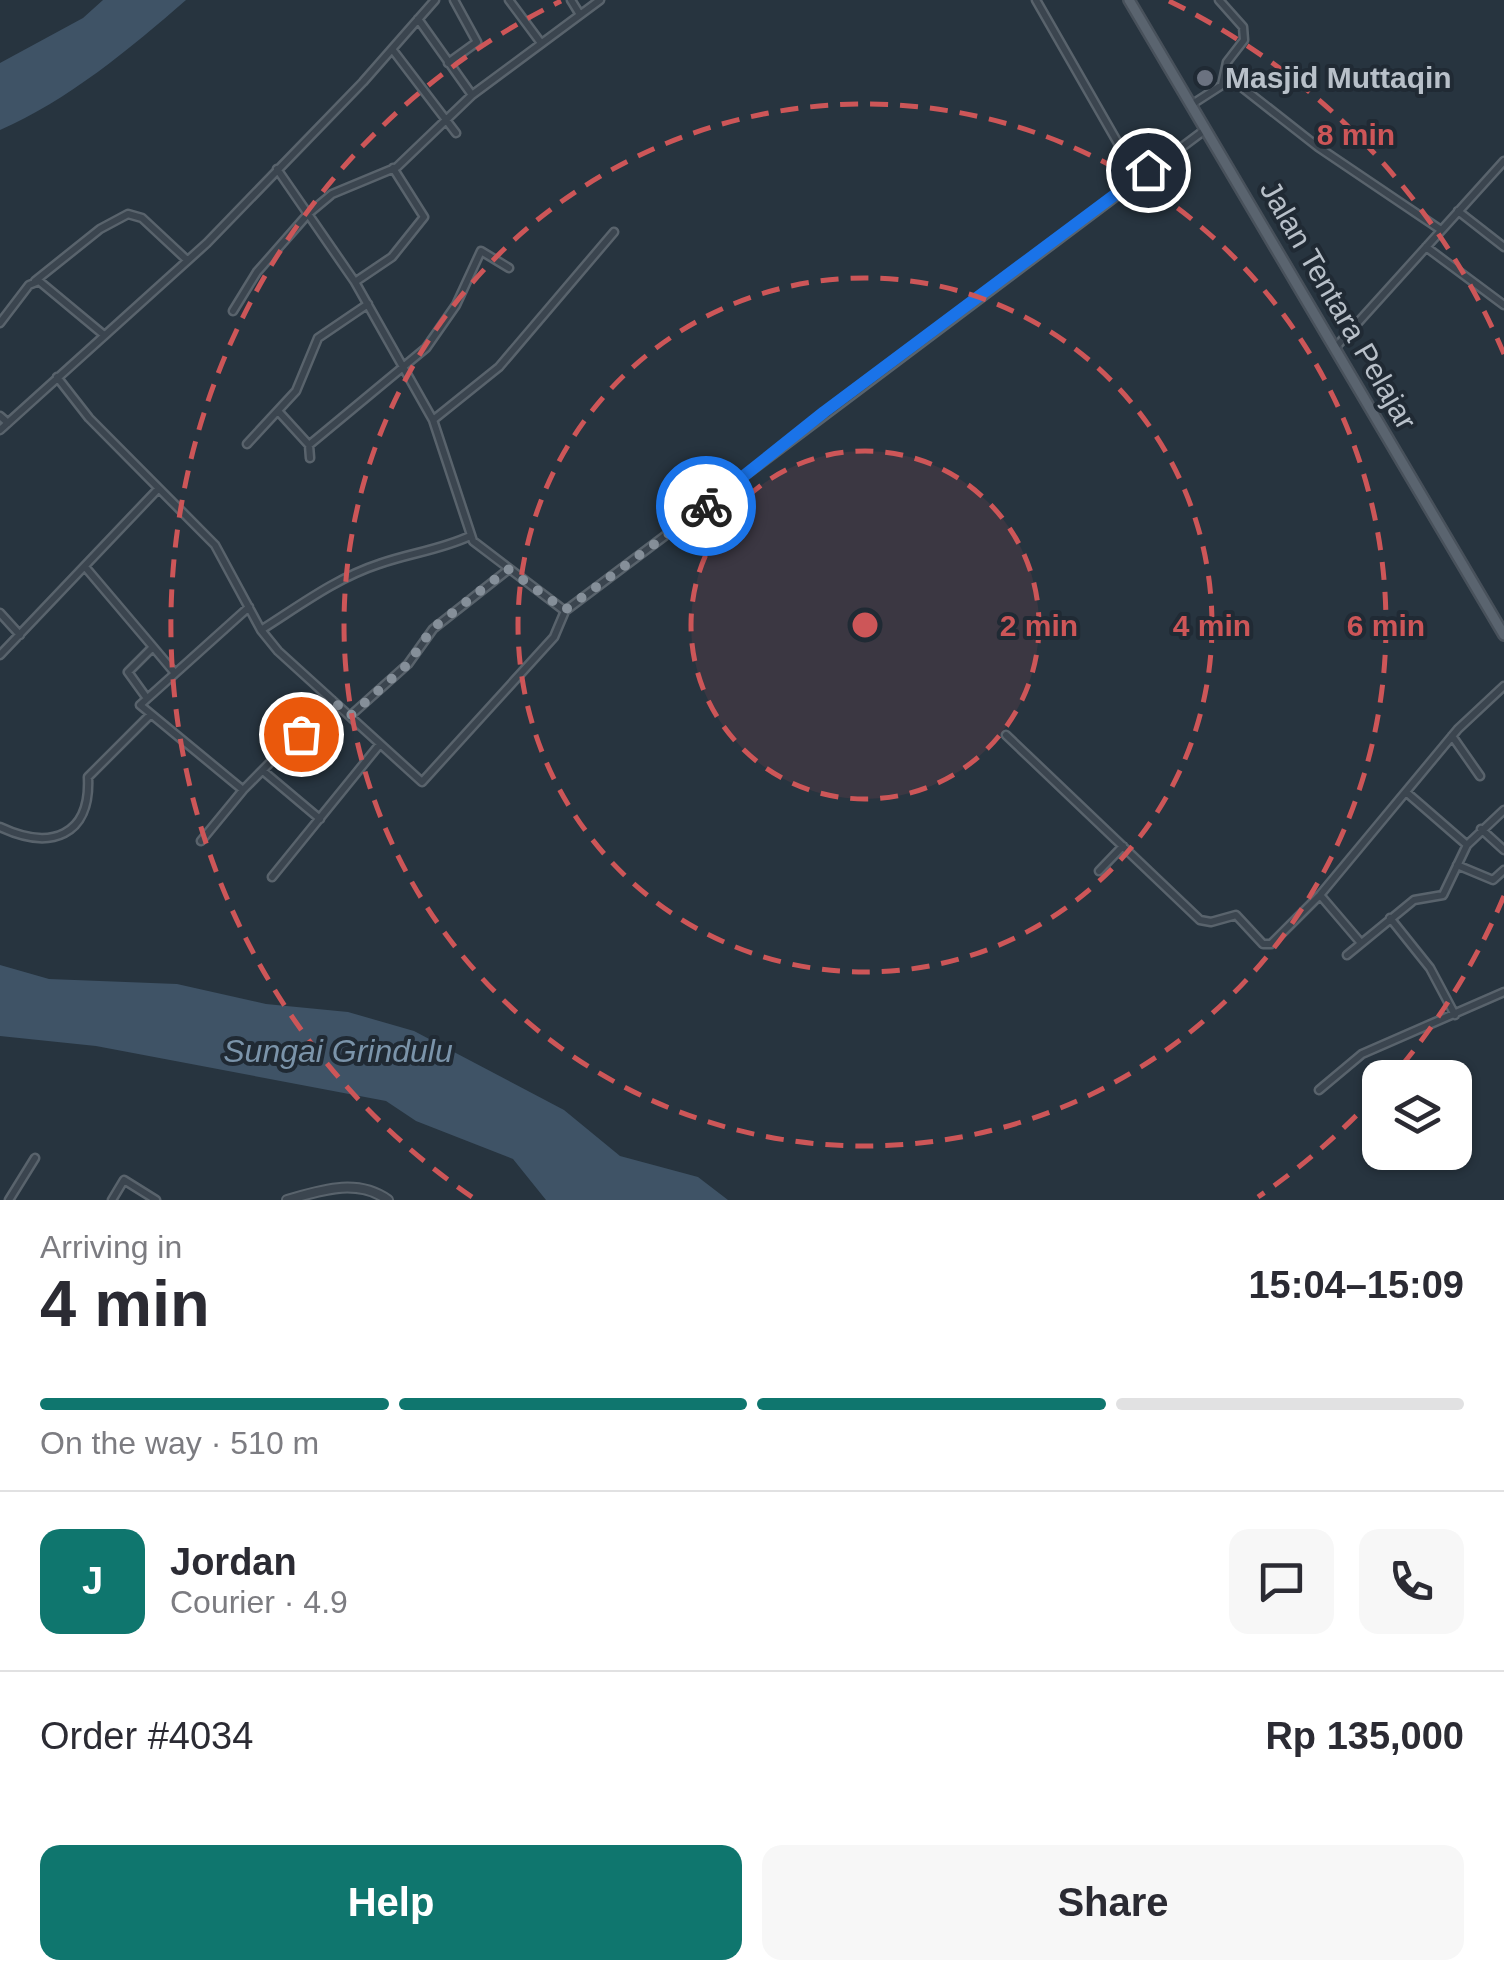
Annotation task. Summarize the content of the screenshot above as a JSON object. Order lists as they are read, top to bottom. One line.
{"streets":{"main road":["Jalan Tentara Pelajar"]},"water":["Sungai Grindulu"],"places":["Masjid Muttaqin"],"page":{"heading":["4 min","Arriving in","15:04–15:09"],"panel":["Jordan","Courier · 4.9","Order #4034","Rp 135,000"],"bar":"On the way · 510 m","round":"J","buttons":["Help","Share"]},"rings":["8 min","2 min","4 min","6 min"]}
